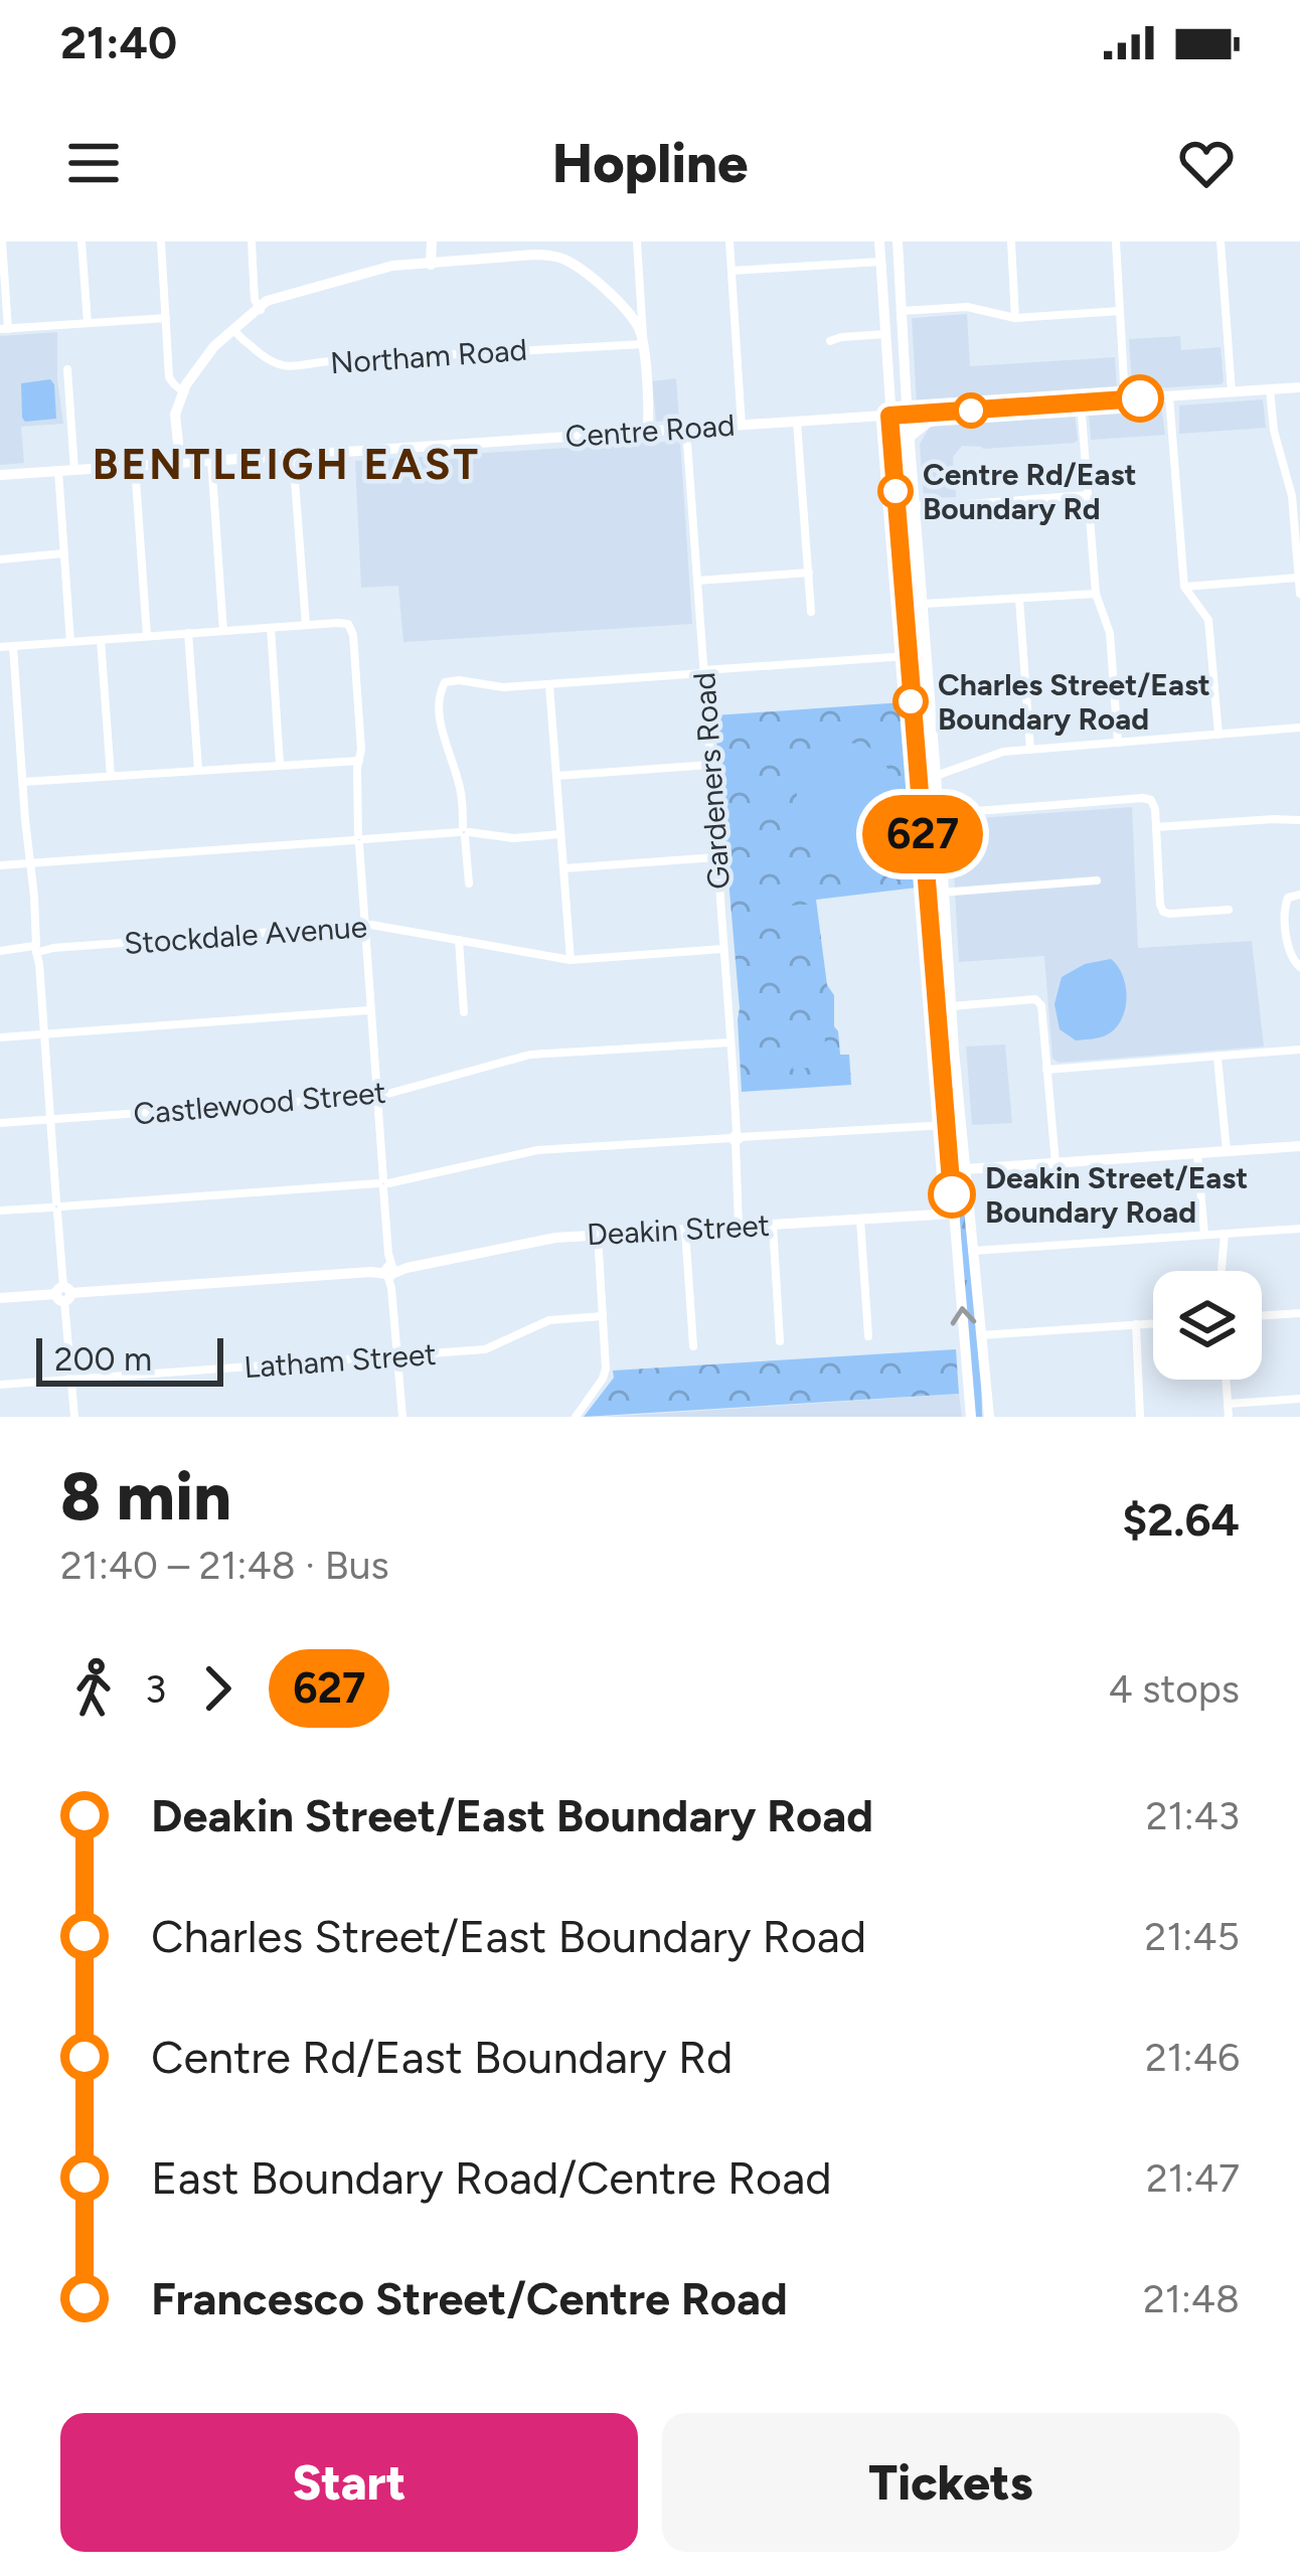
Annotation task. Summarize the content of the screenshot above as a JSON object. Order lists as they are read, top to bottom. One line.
{"streets":{"main road":["Centre Road","Deakin Street"],"street":["Northam Road","Gardeners Road","Stockdale Avenue","Castlewood Street","Latham Street"]},"crossings":[["Centre Road","Gardeners Road"],["Gardeners Road","Stockdale Avenue"],["Gardeners Road","Castlewood Street"],["Gardeners Road","Deakin Street"]],"districts":["BENTLEIGH EAST"],"places":["Centre Rd/East Boundary Rd","Charles Street/East Boundary Road","Deakin Street/East Boundary Road"],"lines":["bus line 627"],"scale_bar":"200 m","page":{"status":"21:40","header":"Hopline","on_map":"627","scale":"200 m","heading":["8 min","21:40 – 21:48 · Bus","$2.64"],"legs":["3","627","4 stops"],"list":[{"name":"Deakin Street/East Boundary Road","value":"21:43"},{"name":"Charles Street/East Boundary Road","value":"21:45"},{"name":"Centre Rd/East Boundary Rd","value":"21:46"},{"name":"East Boundary Road/Centre Road","value":"21:47"},{"name":"Francesco Street/Centre Road","value":"21:48"}],"buttons":["Start","Tickets"]}}
